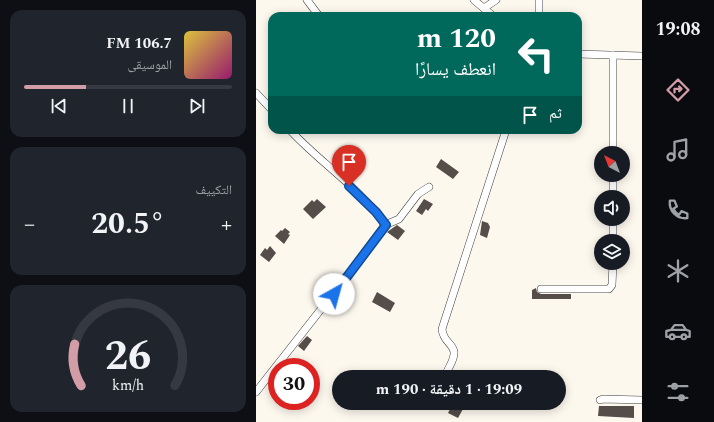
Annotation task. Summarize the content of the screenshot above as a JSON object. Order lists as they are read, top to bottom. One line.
{"north":"top left","page":{"tabs":"19:08","turn":["120 m","انعطف يسارًا"],"song":["106.7 FM","الموسيقى"],"then":"ثم","tile":"التكييف","heat":["−","20.5°","+"],"limit":"30","trip":"19:09 · 1 دقيقة · 190 m","gauge":["26","km/h"]}}
